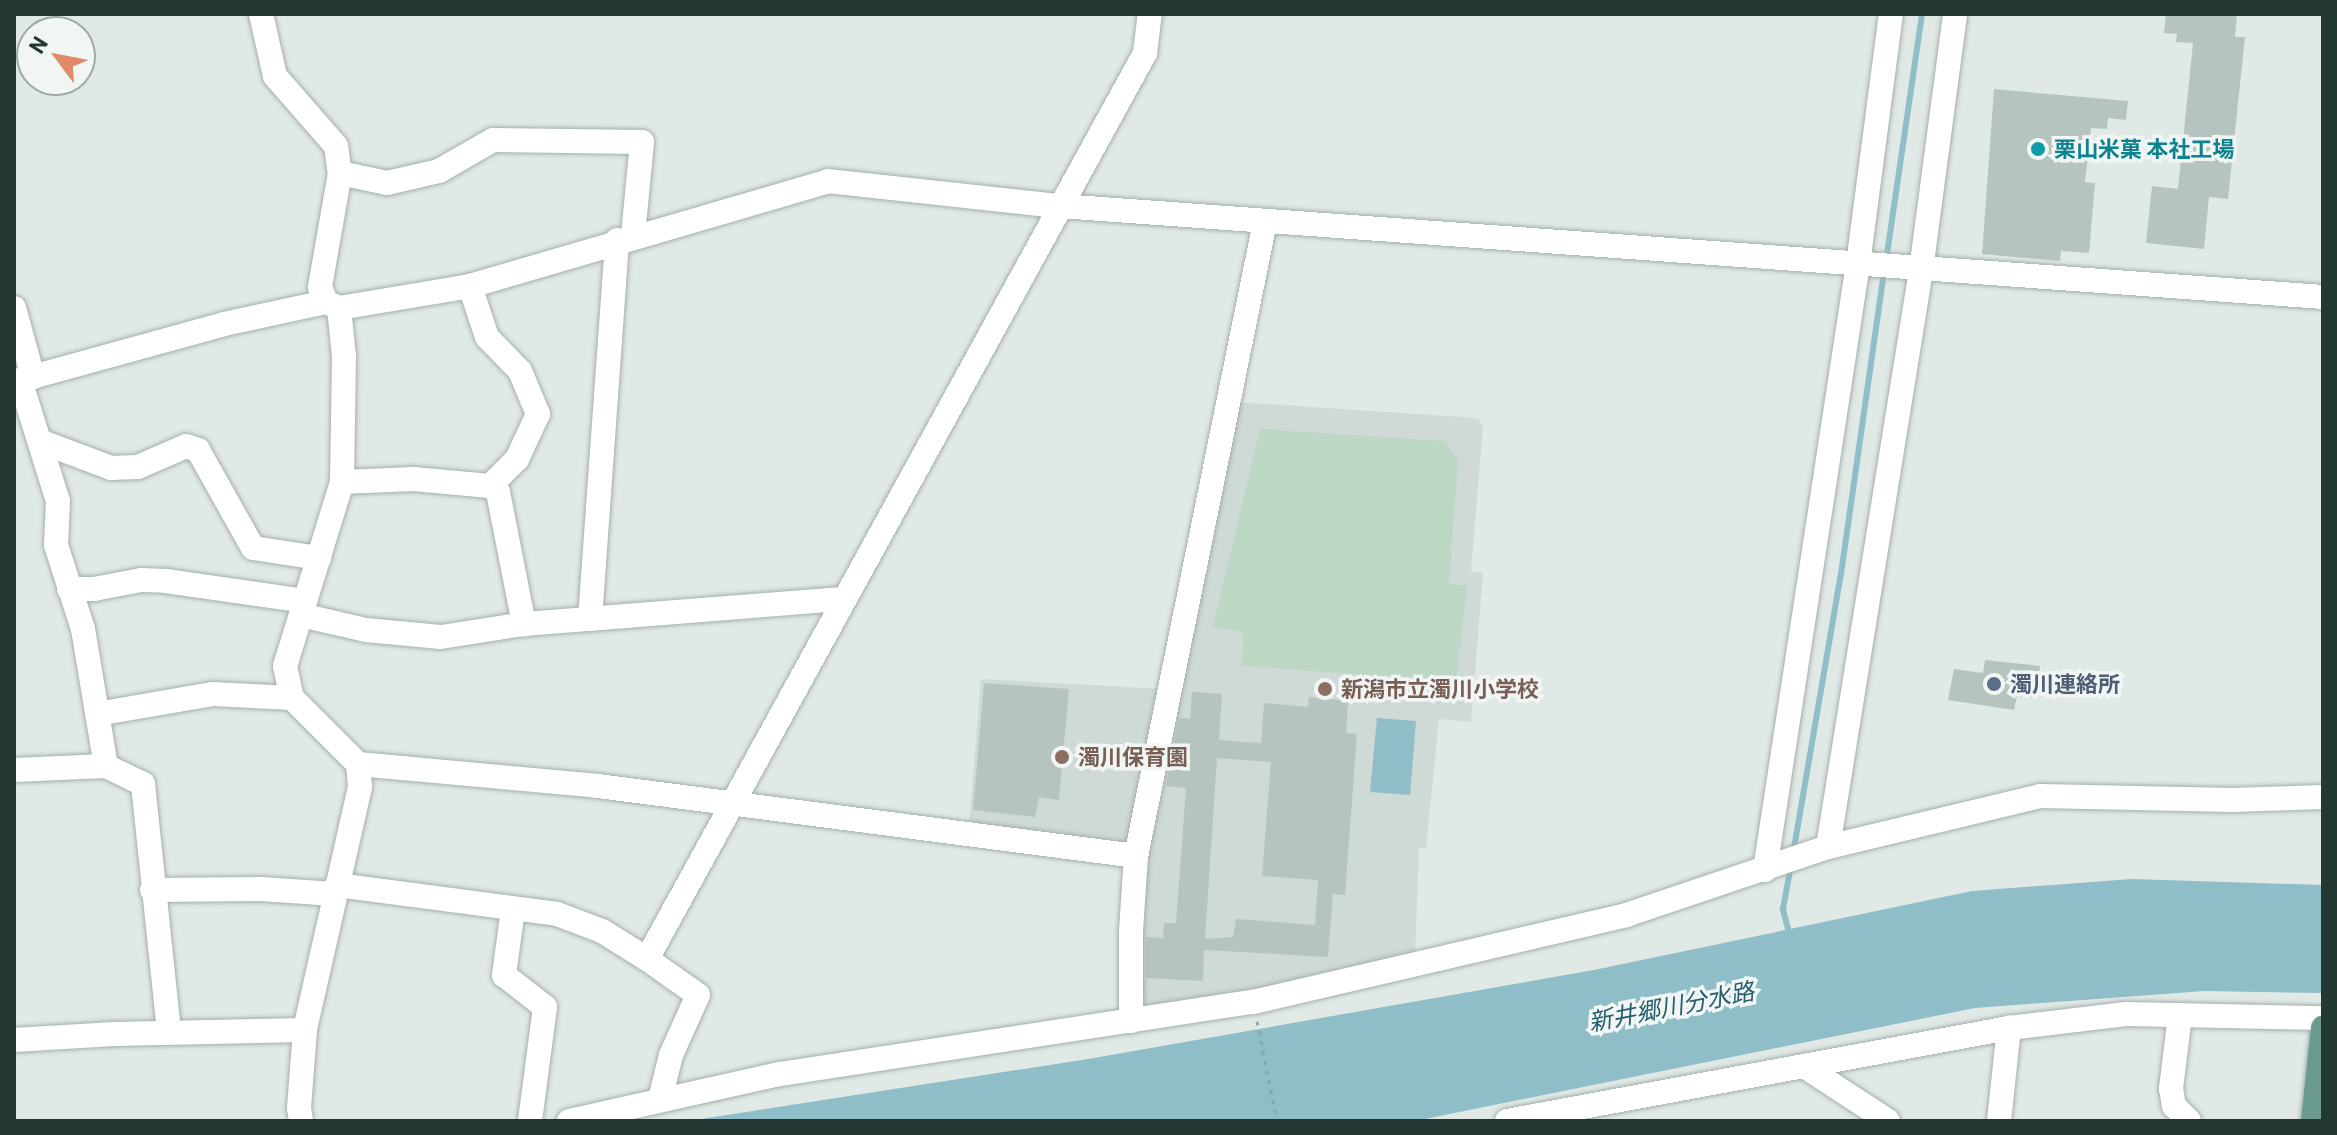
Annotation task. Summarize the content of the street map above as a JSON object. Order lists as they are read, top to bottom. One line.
{"water":["新井郷川分水路"],"places":["栗山米菓 本社工場","濁川連絡所","新潟市立濁川小学校","濁川保育園"],"north":"top left"}
